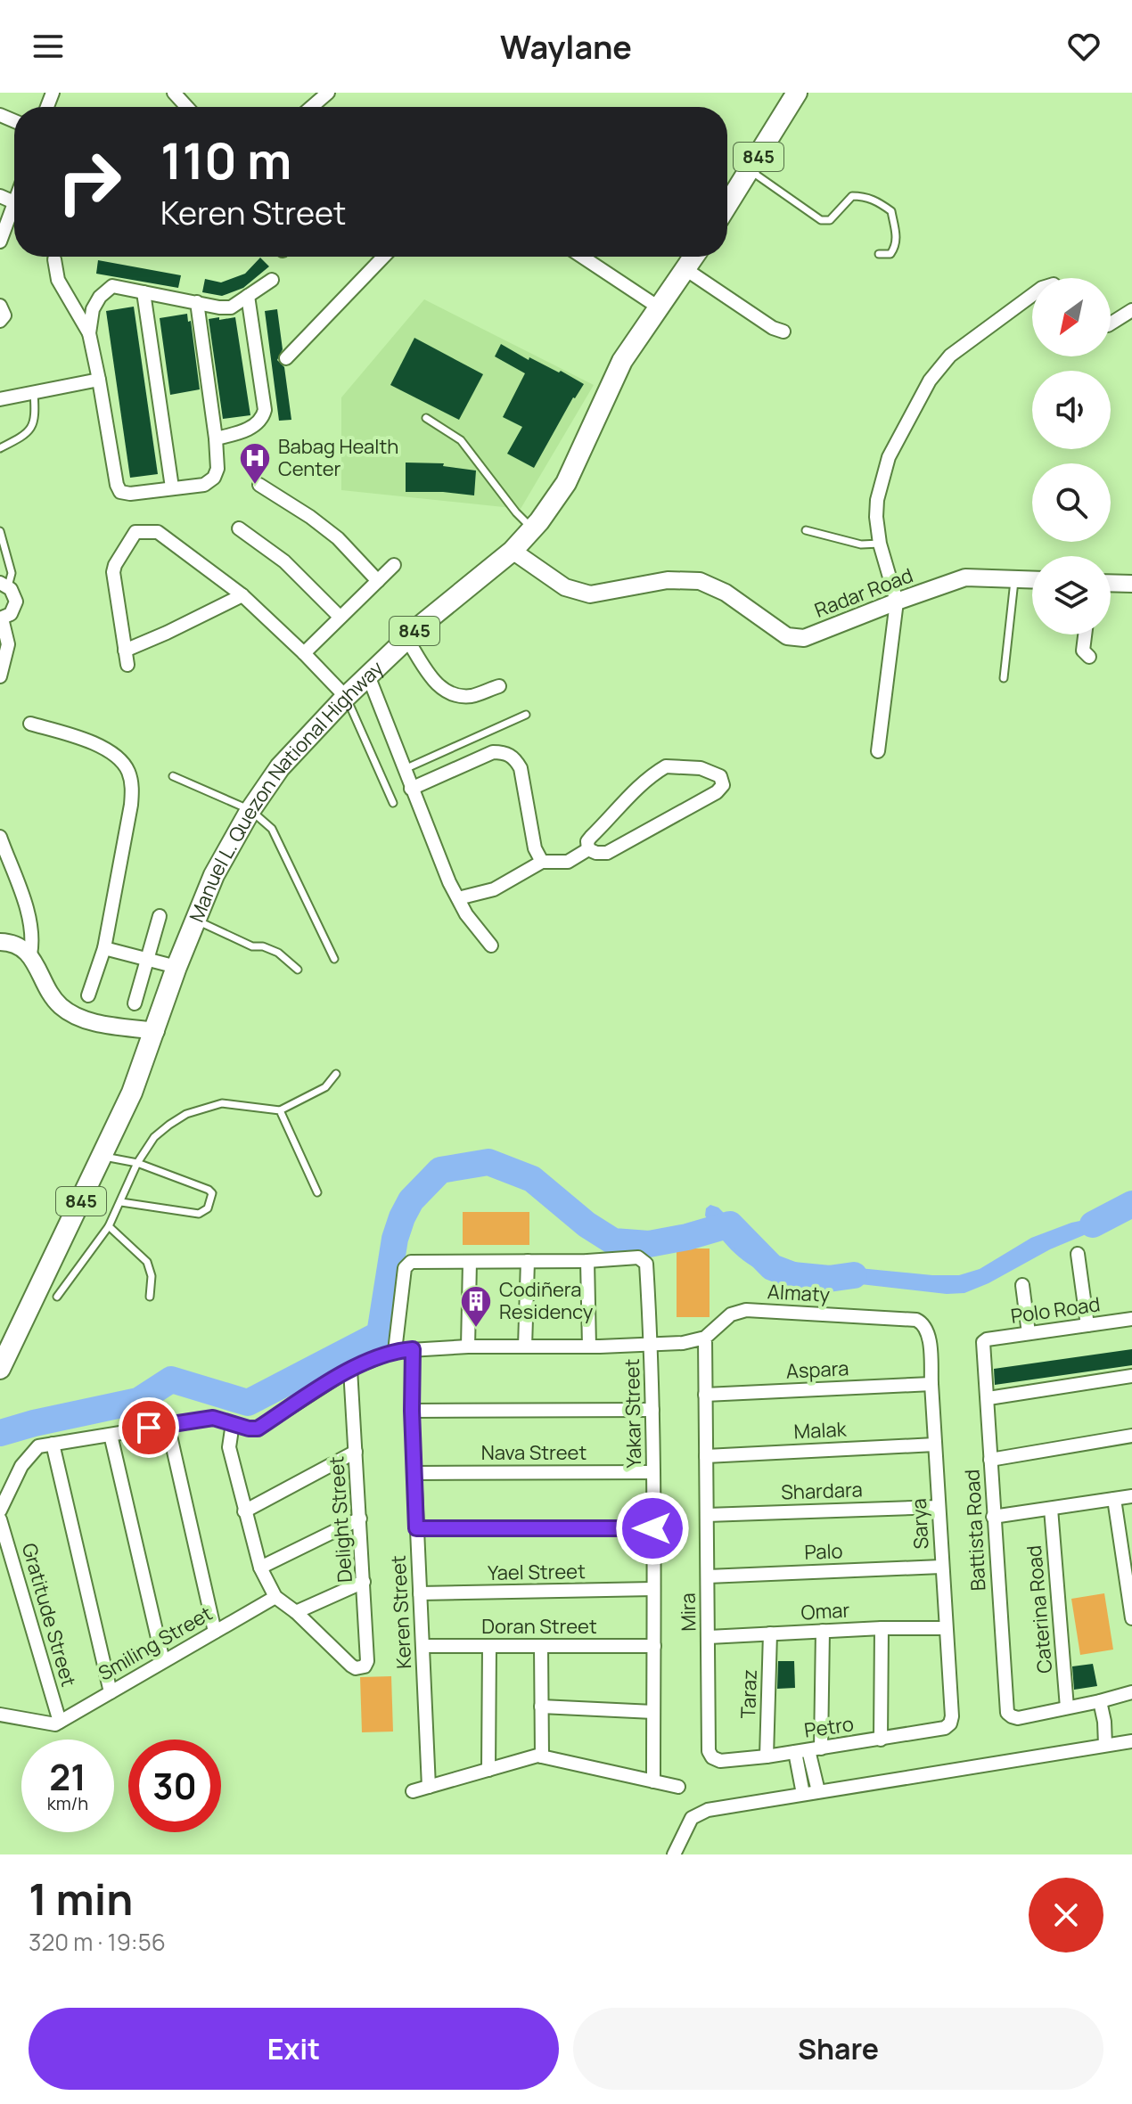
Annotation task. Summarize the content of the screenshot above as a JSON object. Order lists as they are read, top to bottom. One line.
{"streets":{"main road":["845","Manuel L. Quezon National Highway"],"street":["Radar Road","Almaty","Polo Road","Aspara","Yakar Street","Malak","Nava Street","Shardara","Delight Street","Sarya","Battista Road","Palo","Yael Street","Caterina Road","Omar","Keren Street","Mira","Gratitude Street","Doran Street","Smiling Street","Taraz","Petro"]},"crossings":[["Radar Road","Manuel L. Quezon National Highway"],["Almaty","Yakar Street"],["Almaty","Delight Street"],["Almaty","Sarya"],["Almaty","Keren Street"],["Almaty","Mira"],["Polo Road","Battista Road"],["Aspara","Sarya"],["Aspara","Mira"],["Yakar Street","Nava Street"],["Yakar Street","Yael Street"],["Yakar Street","Doran Street"],["Malak","Sarya"],["Malak","Mira"],["Nava Street","Keren Street"],["Shardara","Sarya"],["Shardara","Mira"],["Sarya","Palo"],["Sarya","Omar"],["Sarya","Petro"],["Battista Road","Caterina Road"],["Palo","Mira"],["Yael Street","Keren Street"],["Omar","Mira"],["Omar","Taraz"],["Keren Street","Doran Street"],["Mira","Petro"],["Gratitude Street","Smiling Street"],["Taraz","Petro"]],"places":{"hospital":["Babag Health Center"],"building":["Codiñera Residency"]},"north":"bottom left","page":{"header":"Waylane","turn":["110 m","Keren Street"],"speed":"21 km/h","limit":"30","heading":["1 min","320 m · 19:56"],"buttons":["Exit","Share"]}}
